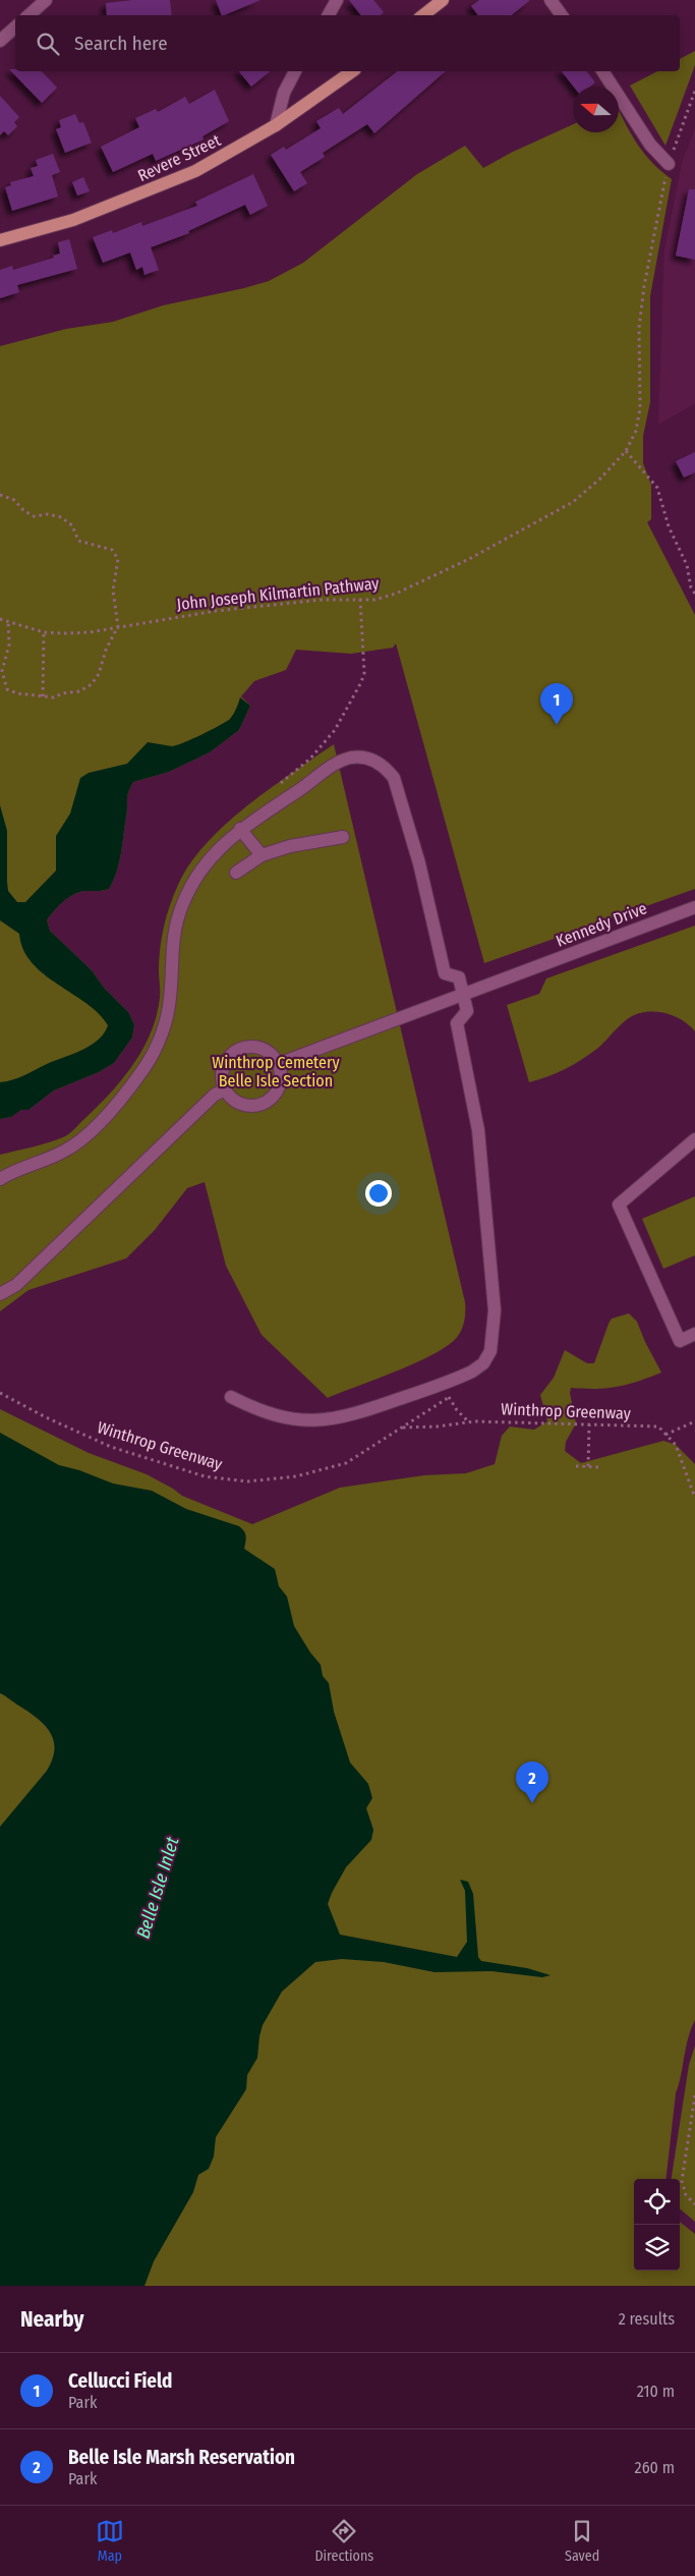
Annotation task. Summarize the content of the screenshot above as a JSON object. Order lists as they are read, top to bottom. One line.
{"streets":{"main road":["Revere Street"],"street":["Kennedy Drive"],"path":["John Joseph Kilmartin Pathway","Winthrop Greenway"]},"water":["Belle Isle Inlet"],"parks":["Winthrop Cemetery Belle Isle Section"],"north":"left","page":{"search":"Search here","pins":["1","2"],"heading":["Nearby","2 results"],"list":[{"mark":"1","name":"Cellucci Field","note":"Park","value":"210 m"},{"mark":"2","name":"Belle Isle Marsh Reservation","note":"Park","value":"260 m"}],"nav":["Map","Directions","Saved"]}}
